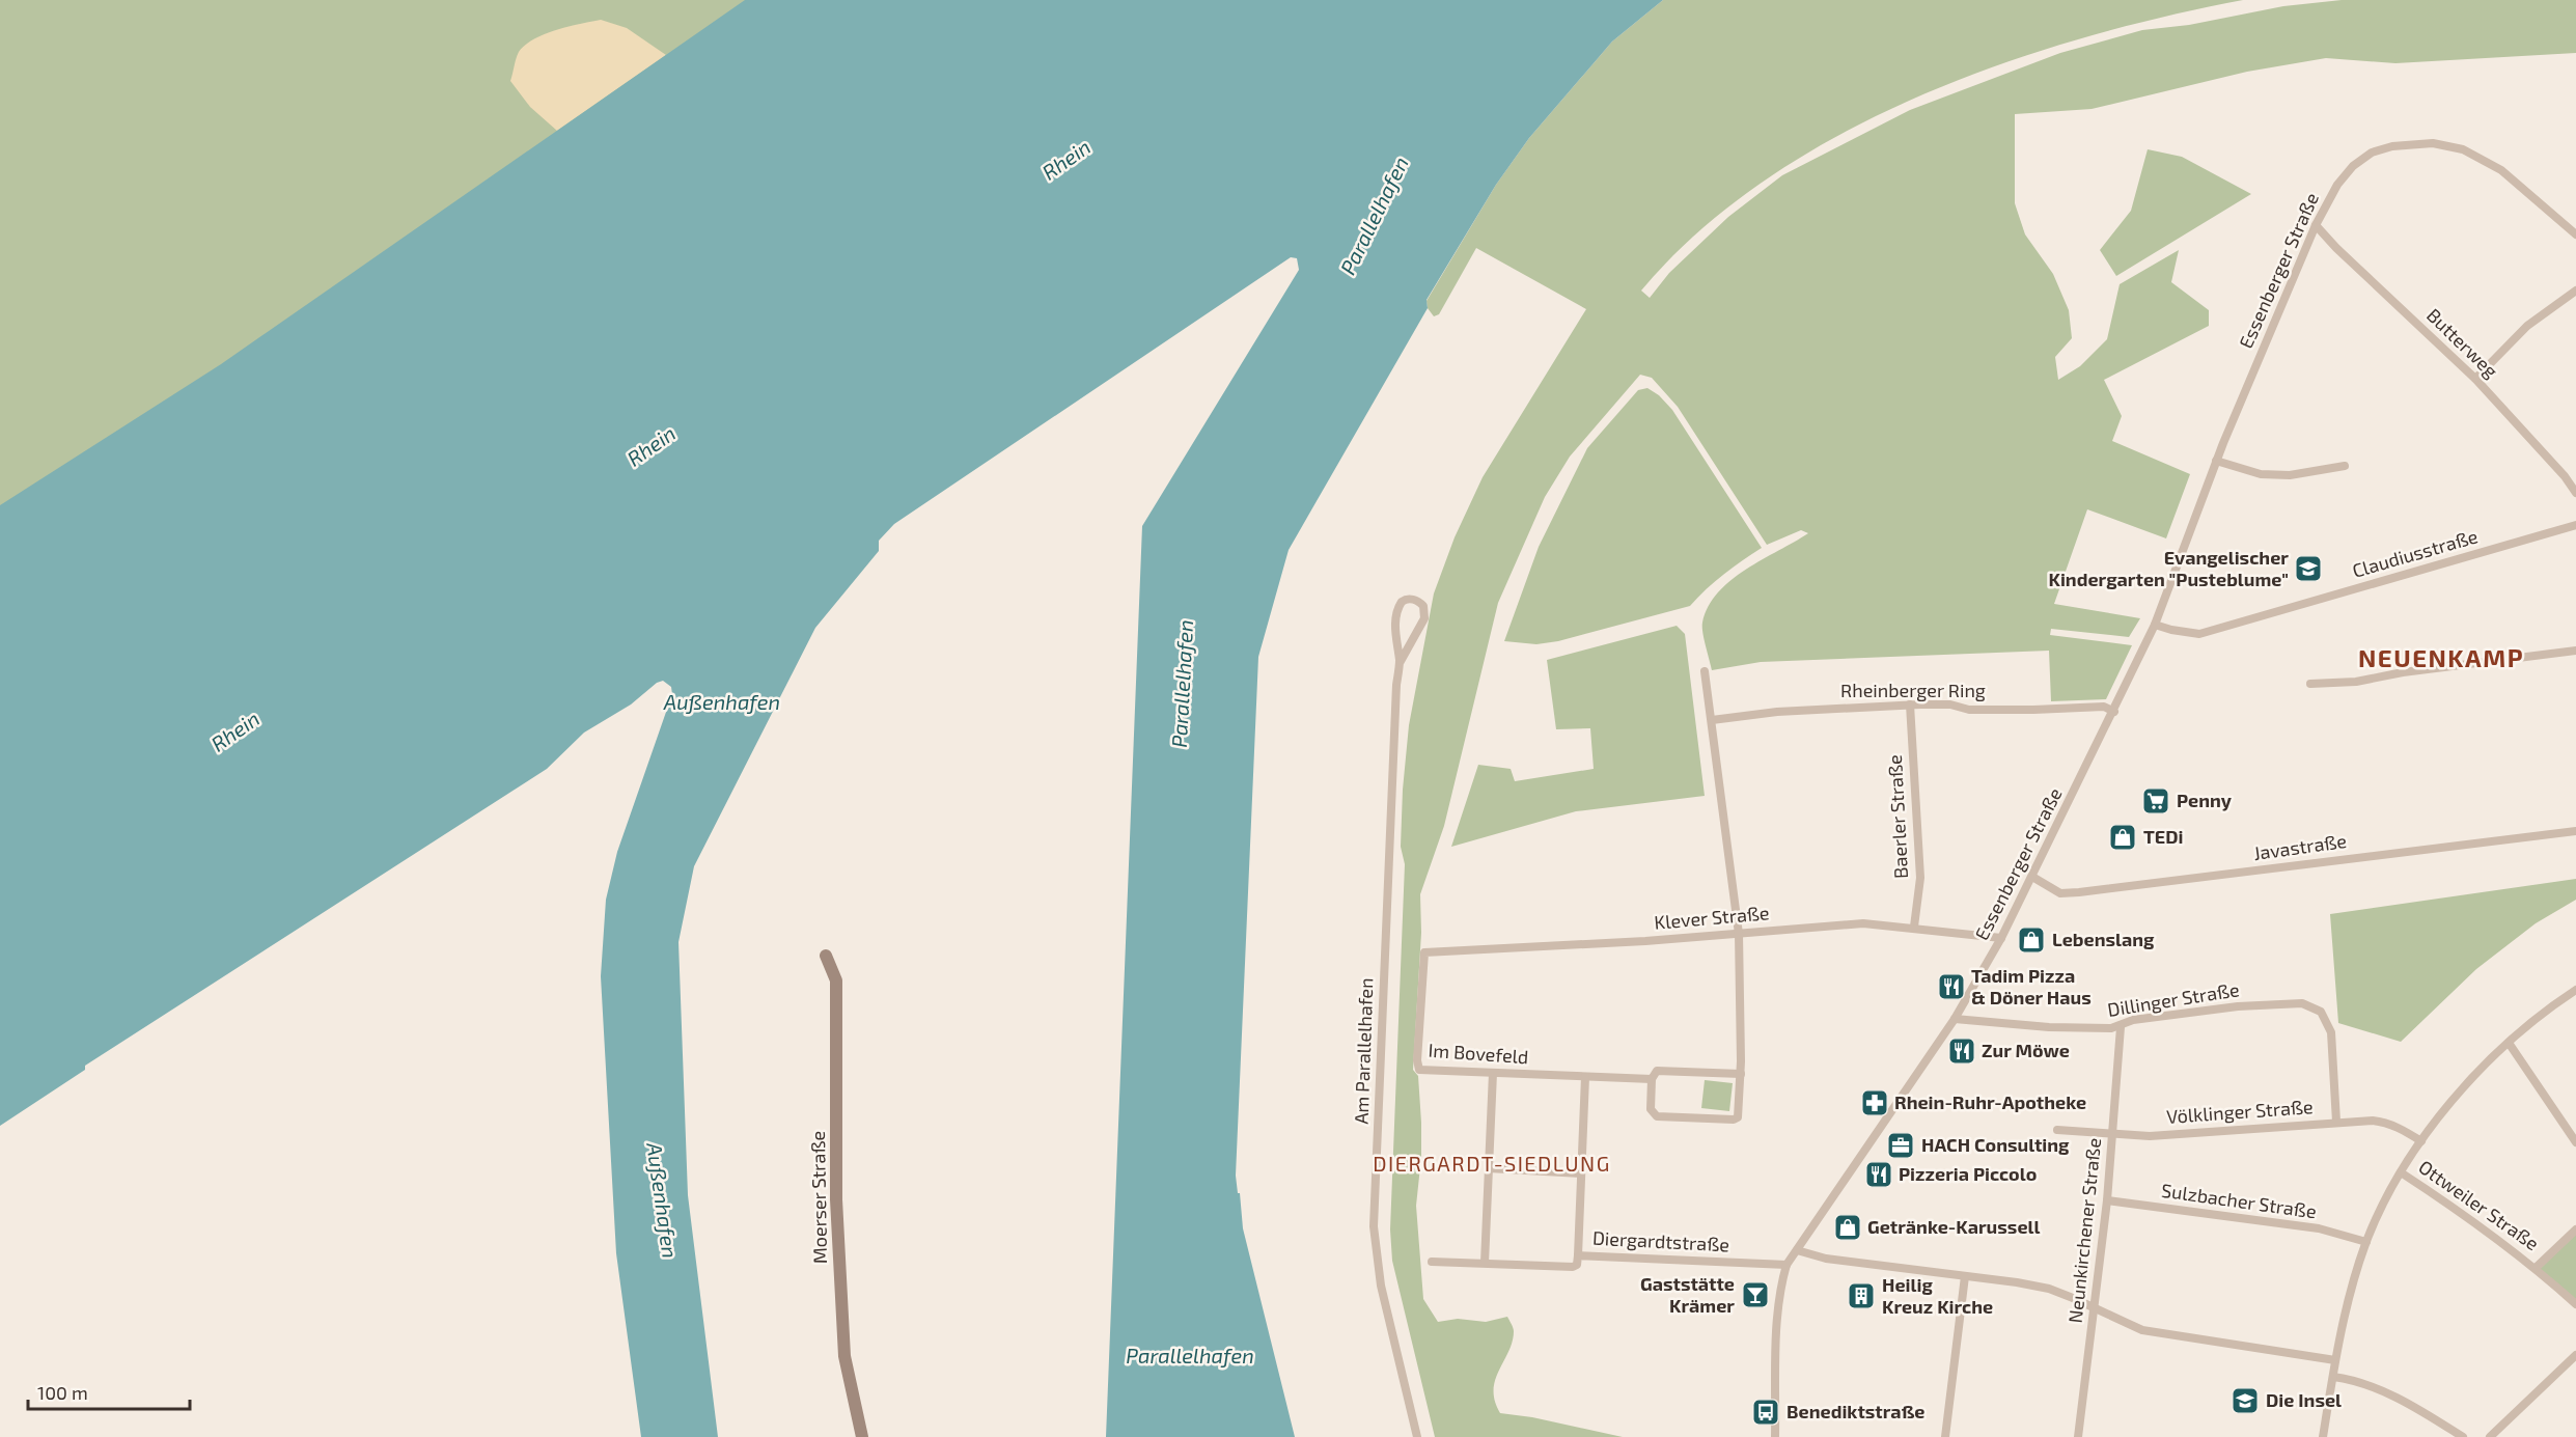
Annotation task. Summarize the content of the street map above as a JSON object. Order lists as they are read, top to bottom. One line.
{"streets":{"street":["Essenberger Straße","Butterweg","Claudiusstraße","Rheinberger Ring","Baerler Straße","Javastraße","Klever Straße","Dillinger Straße","Am Parallelhafen","Im Bovefeld","Völklinger Straße","Moerser Straße","Sulzbacher Straße","Ottweiler Straße","Neunkirchener Straße","Diergardtstraße"]},"crossings":[["Essenberger Straße","Butterweg"],["Essenberger Straße","Claudiusstraße"],["Essenberger Straße","Rheinberger Ring"],["Essenberger Straße","Javastraße"],["Essenberger Straße","Klever Straße"],["Essenberger Straße","Dillinger Straße"],["Essenberger Straße","Diergardtstraße"],["Rheinberger Ring","Baerler Straße"],["Baerler Straße","Klever Straße"],["Klever Straße","Im Bovefeld"],["Dillinger Straße","Völklinger Straße"],["Dillinger Straße","Neunkirchener Straße"],["Völklinger Straße","Neunkirchener Straße"],["Sulzbacher Straße","Neunkirchener Straße"]],"districts":["NEUENKAMP","DIERGARDT-SIEDLUNG"],"water":["Rhein","Parallelhafen","Außenhafen"],"places":{"school or university":["Evangelischer Kindergarten \"Pusteblume\"","Die Insel"],"supermarket":["Penny"],"shop":["TEDi","Lebenslang","Getränke-Karussell"],"restaurant":["Tadim Pizza & Döner Haus","Zur Möwe","Pizzeria Piccolo"],"pharmacy":["Rhein-Ruhr-Apotheke"],"office":["HACH Consulting"],"bar":["Gaststätte Krämer"],"building":["Heilig Kreuz Kirche"],"bus stop":["Benediktstraße"]},"scale_bar":"100 m"}
